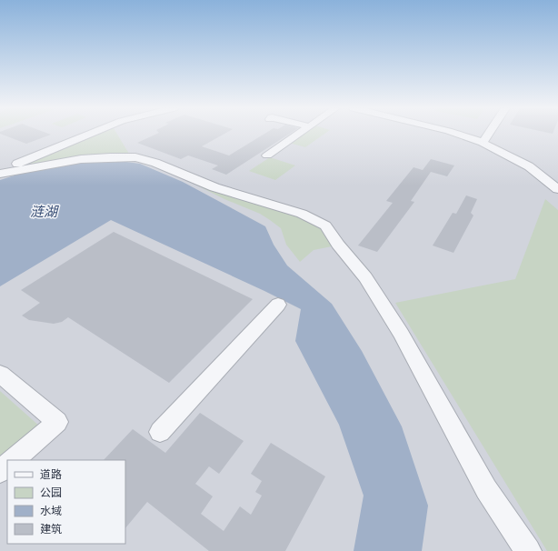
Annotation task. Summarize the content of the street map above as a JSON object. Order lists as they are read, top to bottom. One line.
{"water":["涟湖"],"legend":["道路","公园","水域","建筑"]}
